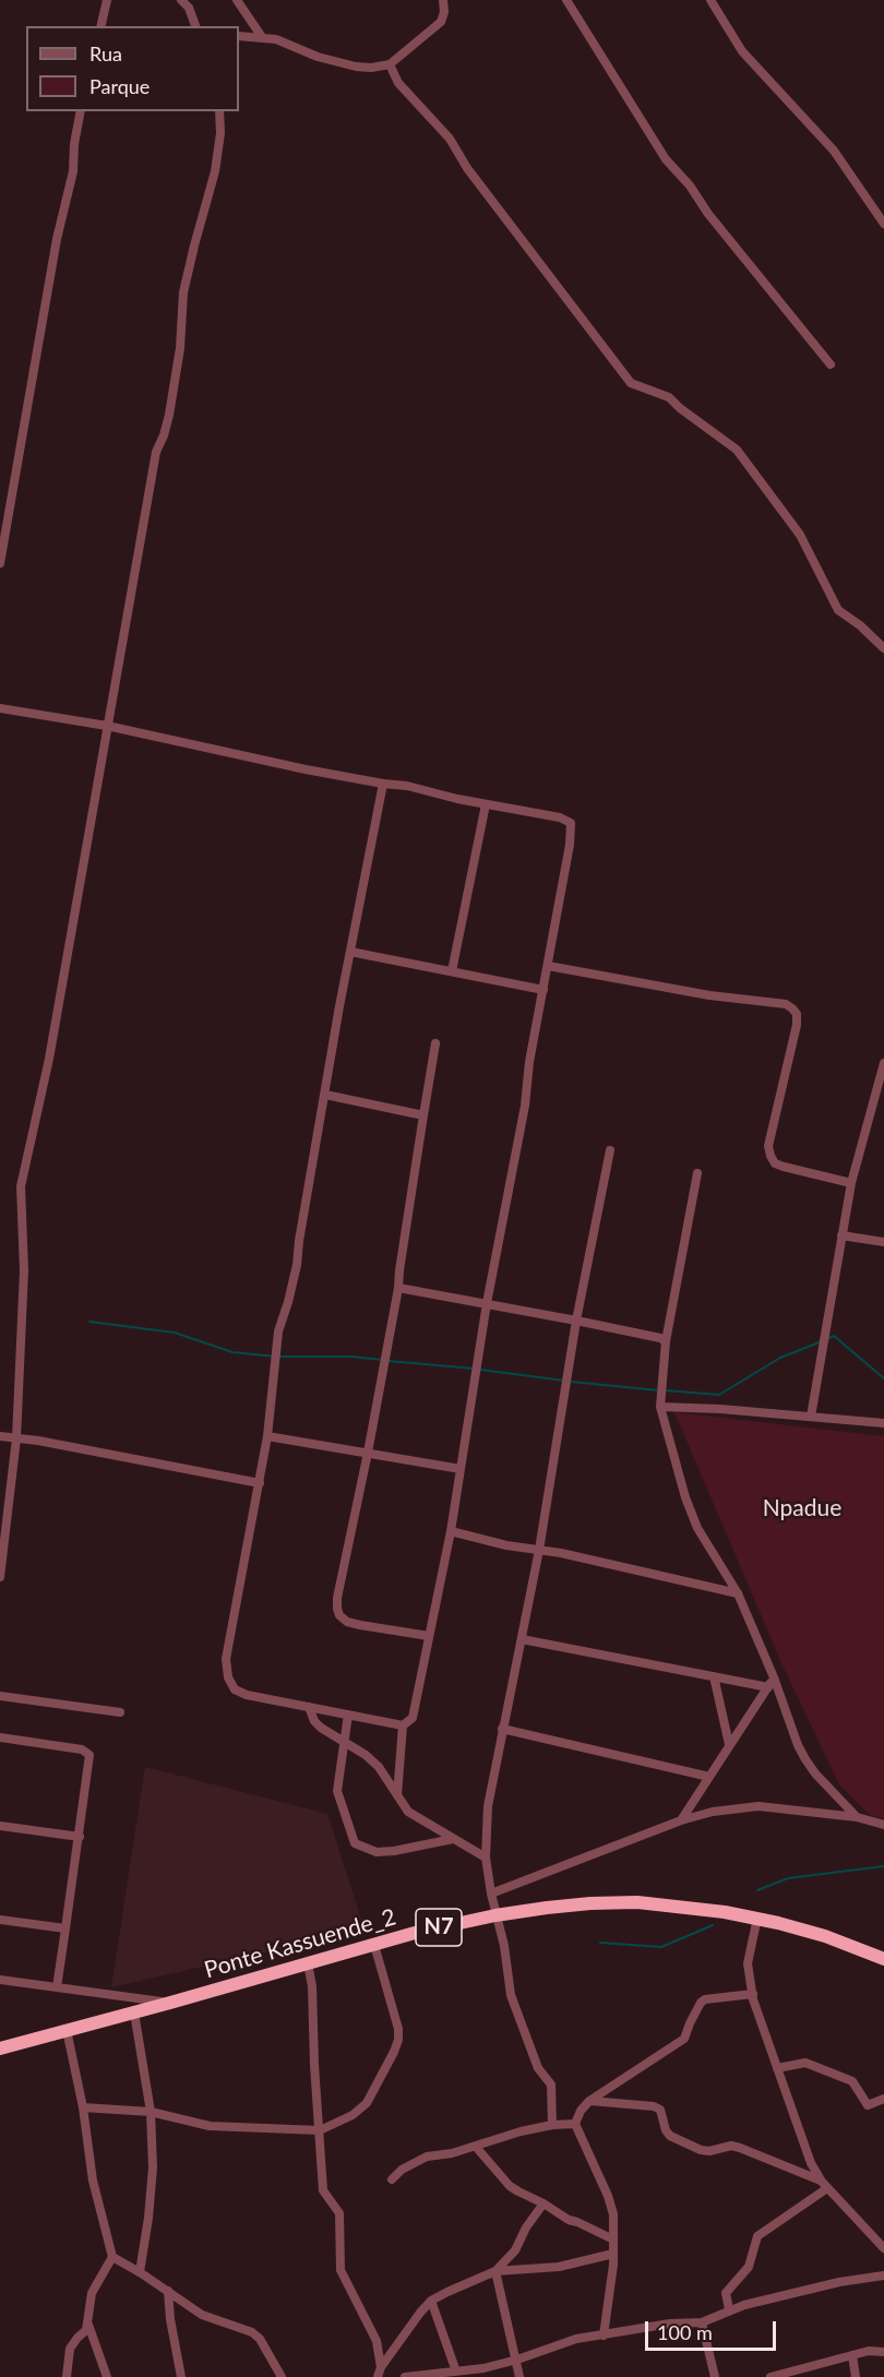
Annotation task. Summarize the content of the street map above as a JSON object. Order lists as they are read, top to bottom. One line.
{"streets":{"highway":["N7","Ponte Kassuende_2"]},"parks":["Npadue"],"legend":["Rua","Parque"],"scale_bar":"100 m"}
